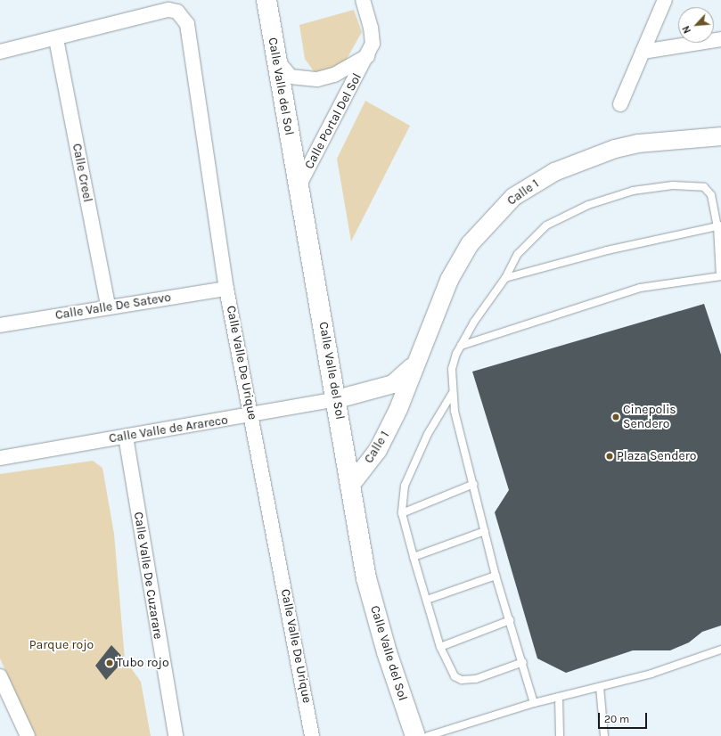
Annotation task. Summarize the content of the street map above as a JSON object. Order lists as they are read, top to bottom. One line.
{"streets":{"main road":["Calle Valle del Sol"],"street":["Calle Portal Del Sol","Calle Creel","Calle 1","Calle Valle De Satevo","Calle Valle De Urique","Calle Valle de Arareco","Calle Valle De Cuzarare"]},"crossings":[["Calle Valle del Sol","Calle Portal Del Sol"],["Calle Valle del Sol","Calle 1"],["Calle Valle del Sol","Calle Valle de Arareco"],["Calle Creel","Calle Valle De Satevo"],["Calle Creel","Calle Valle De Urique"],["Calle 1","Calle Valle de Arareco"],["Calle Valle De Satevo","Calle Valle De Urique"],["Calle Valle De Urique","Calle Valle de Arareco"],["Calle Valle de Arareco","Calle Valle De Cuzarare"]],"parks":["Parque rojo"],"places":["Cinepolis Sendero","Plaza Sendero","Tubo rojo"],"scale_bar":"20 m","north":"bottom left"}
